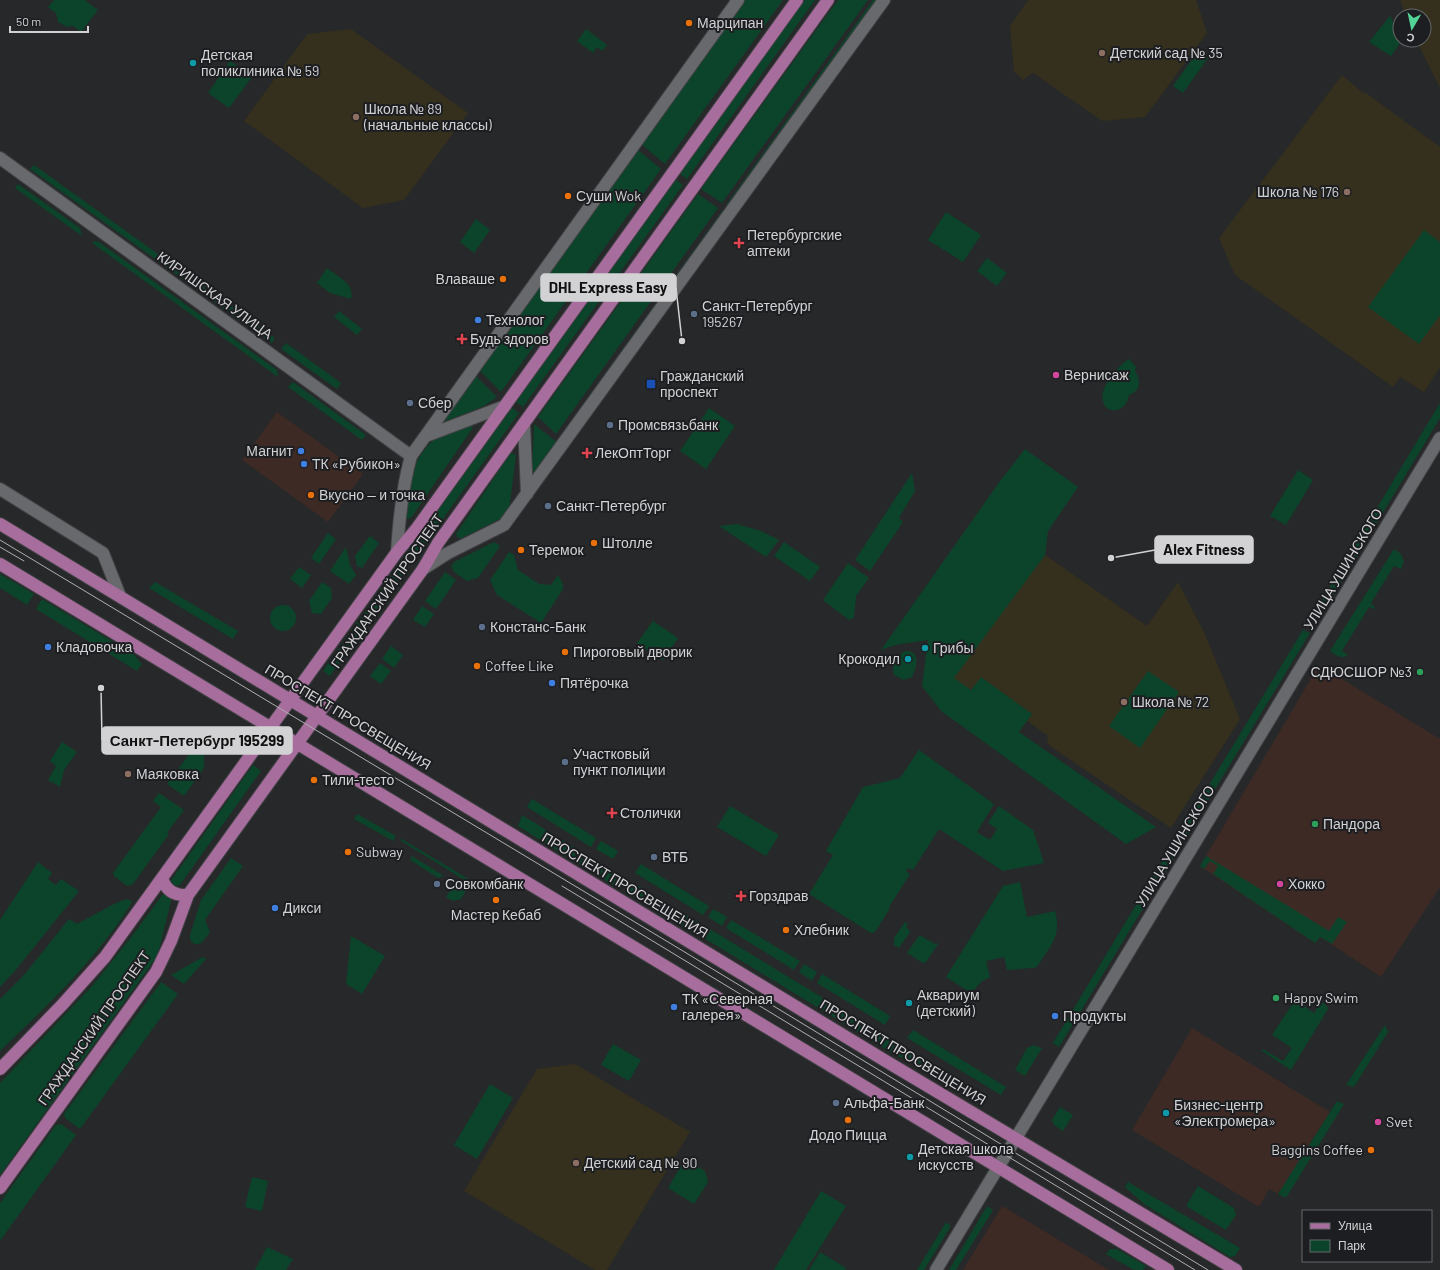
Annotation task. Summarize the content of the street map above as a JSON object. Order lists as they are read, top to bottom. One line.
{"streets":{"main road":["ГРАЖДАНСКИЙ ПРОСПЕКТ","ПРОСПЕКТ ПРОСВЕЩЕНИЯ"],"street":["КИРИШСКАЯ УЛИЦА","УЛИЦА УШИНСКОГО"]},"crossings":[["КИРИШСКАЯ УЛИЦА","ГРАЖДАНСКИЙ ПРОСПЕКТ"],["УЛИЦА УШИНСКОГО","ПРОСПЕКТ ПРОСВЕЩЕНИЯ"],["ГРАЖДАНСКИЙ ПРОСПЕКТ","ПРОСПЕКТ ПРОСВЕЩЕНИЯ"]],"places":{"other":["Марципан","Детский сад № 35","Детская поликлиника № 59","Школа № 89 (начальные классы)","Школа № 176","Суши Wok","Влаваше","Санкт-Петербург 195267","Технолог","DHL Express Easy","Вернисаж","Сбер","Промсвязьбанк","Магнит","ТК «Рубикон»","Вкусно — и точка","Санкт-Петербург","Штолле","Теремок","Alex Fitness","Констанс-Банк","Кладовочка","Грибы","Пироговый дворик","Крокодил","Coffee Like","СДЮСШОР №3","Пятёрочка","Санкт-Петербург 195299","Школа № 72","Участковый пункт полиции","Маяковка","Тили-тесто","Пандора","Subway","ВТБ","Совкомбанк","Хокко","Мастер Кебаб","Дикси","Хлебник","Happy Swim","Аквариум (детский)","ТК «Северная галерея»","Продукты","Альфа-Банк","Бизнес-центр «Электромера»","Додо Пицца","Svet","Baggins Coffee","Детская школа искусств","Детский сад № 90"],"health":["Петербургские аптеки","Будь здоров","ЛекОптТорг","Столички","Горздрав"],"transit":["Гражданский проспект"]},"legend":["Улица","Парк"],"scale_bar":"50 m","north":"bottom"}
